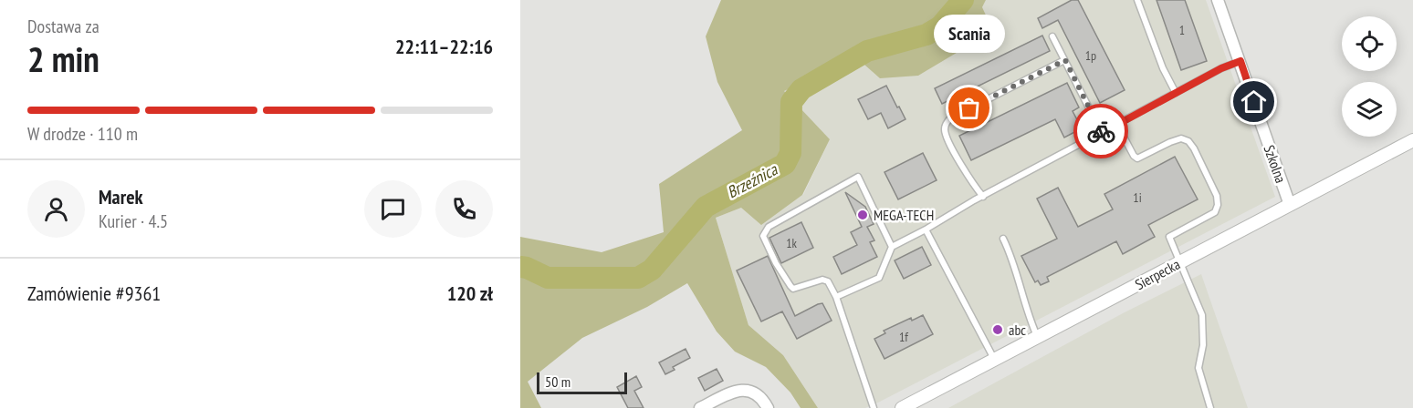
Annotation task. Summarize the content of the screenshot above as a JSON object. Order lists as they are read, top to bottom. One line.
{"streets":{"street":["Szkolna","Sierpecka"]},"crossings":[["Szkolna","Sierpecka"]],"water":["Brzeźnica"],"places":["Scania","MEGA-TECH","abc"],"house_numbers":["1","1p","1i","1k","1f"],"scale_bar":"50 m","page":{"heading":["2 min","Dostawa za","22:11–22:16"],"panel":["Marek","Kurier · 4.5","Zamówienie #9361","120 zł"],"bubble":"Scania","bar":"W drodze · 110 m","scale":"50 m"}}
